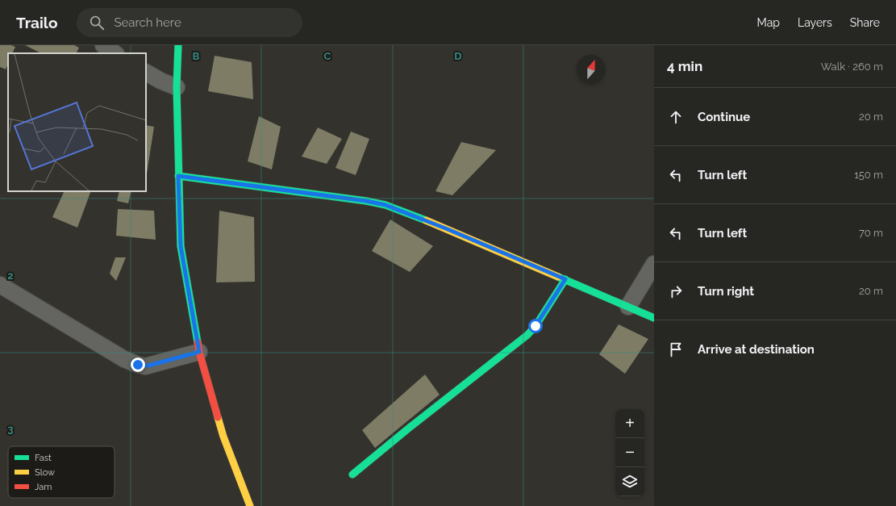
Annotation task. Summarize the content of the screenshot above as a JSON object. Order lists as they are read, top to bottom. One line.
{"legend":["Fast","Slow","Jam"],"north":"top","page":{"header":"Trailo","search":"Search here","nav":["Map","Layers","Share"],"heading":["4 min","Walk · 260 m"],"list":[["Continue","20 m"],["Turn left","150 m"],["Turn left","70 m"],["Turn right","20 m"],"Arrive at destination"],"map_buttons":["+","−"]},"grid":{"columns":["B","C","D"],"rows":["2","3"]}}
